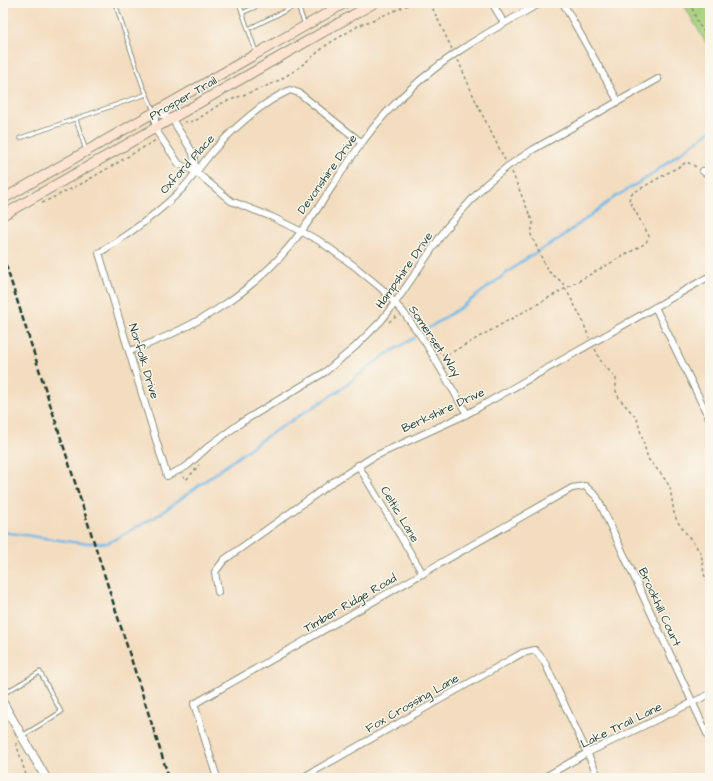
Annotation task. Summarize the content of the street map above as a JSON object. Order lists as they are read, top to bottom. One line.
{"streets":{"main road":["Prosper Trail"],"street":["Oxford Place","Devonshire Drive","Hampshire Drive","Somerset Way","Norfolk Drive","Berkshire Drive","Celtic Lane","Timber Ridge Road","Brookhill Court","Fox Crossing Lane","Lake Trail Lane"]},"crossings":[["Prosper Trail","Somerset Way"],["Oxford Place","Devonshire Drive"],["Oxford Place","Somerset Way"],["Oxford Place","Norfolk Drive"],["Devonshire Drive","Somerset Way"],["Devonshire Drive","Norfolk Drive"],["Hampshire Drive","Somerset Way"],["Hampshire Drive","Norfolk Drive"],["Somerset Way","Berkshire Drive"],["Berkshire Drive","Celtic Lane"],["Celtic Lane","Timber Ridge Road"],["Timber Ridge Road","Brookhill Court"],["Brookhill Court","Lake Trail Lane"],["Fox Crossing Lane","Lake Trail Lane"]]}
